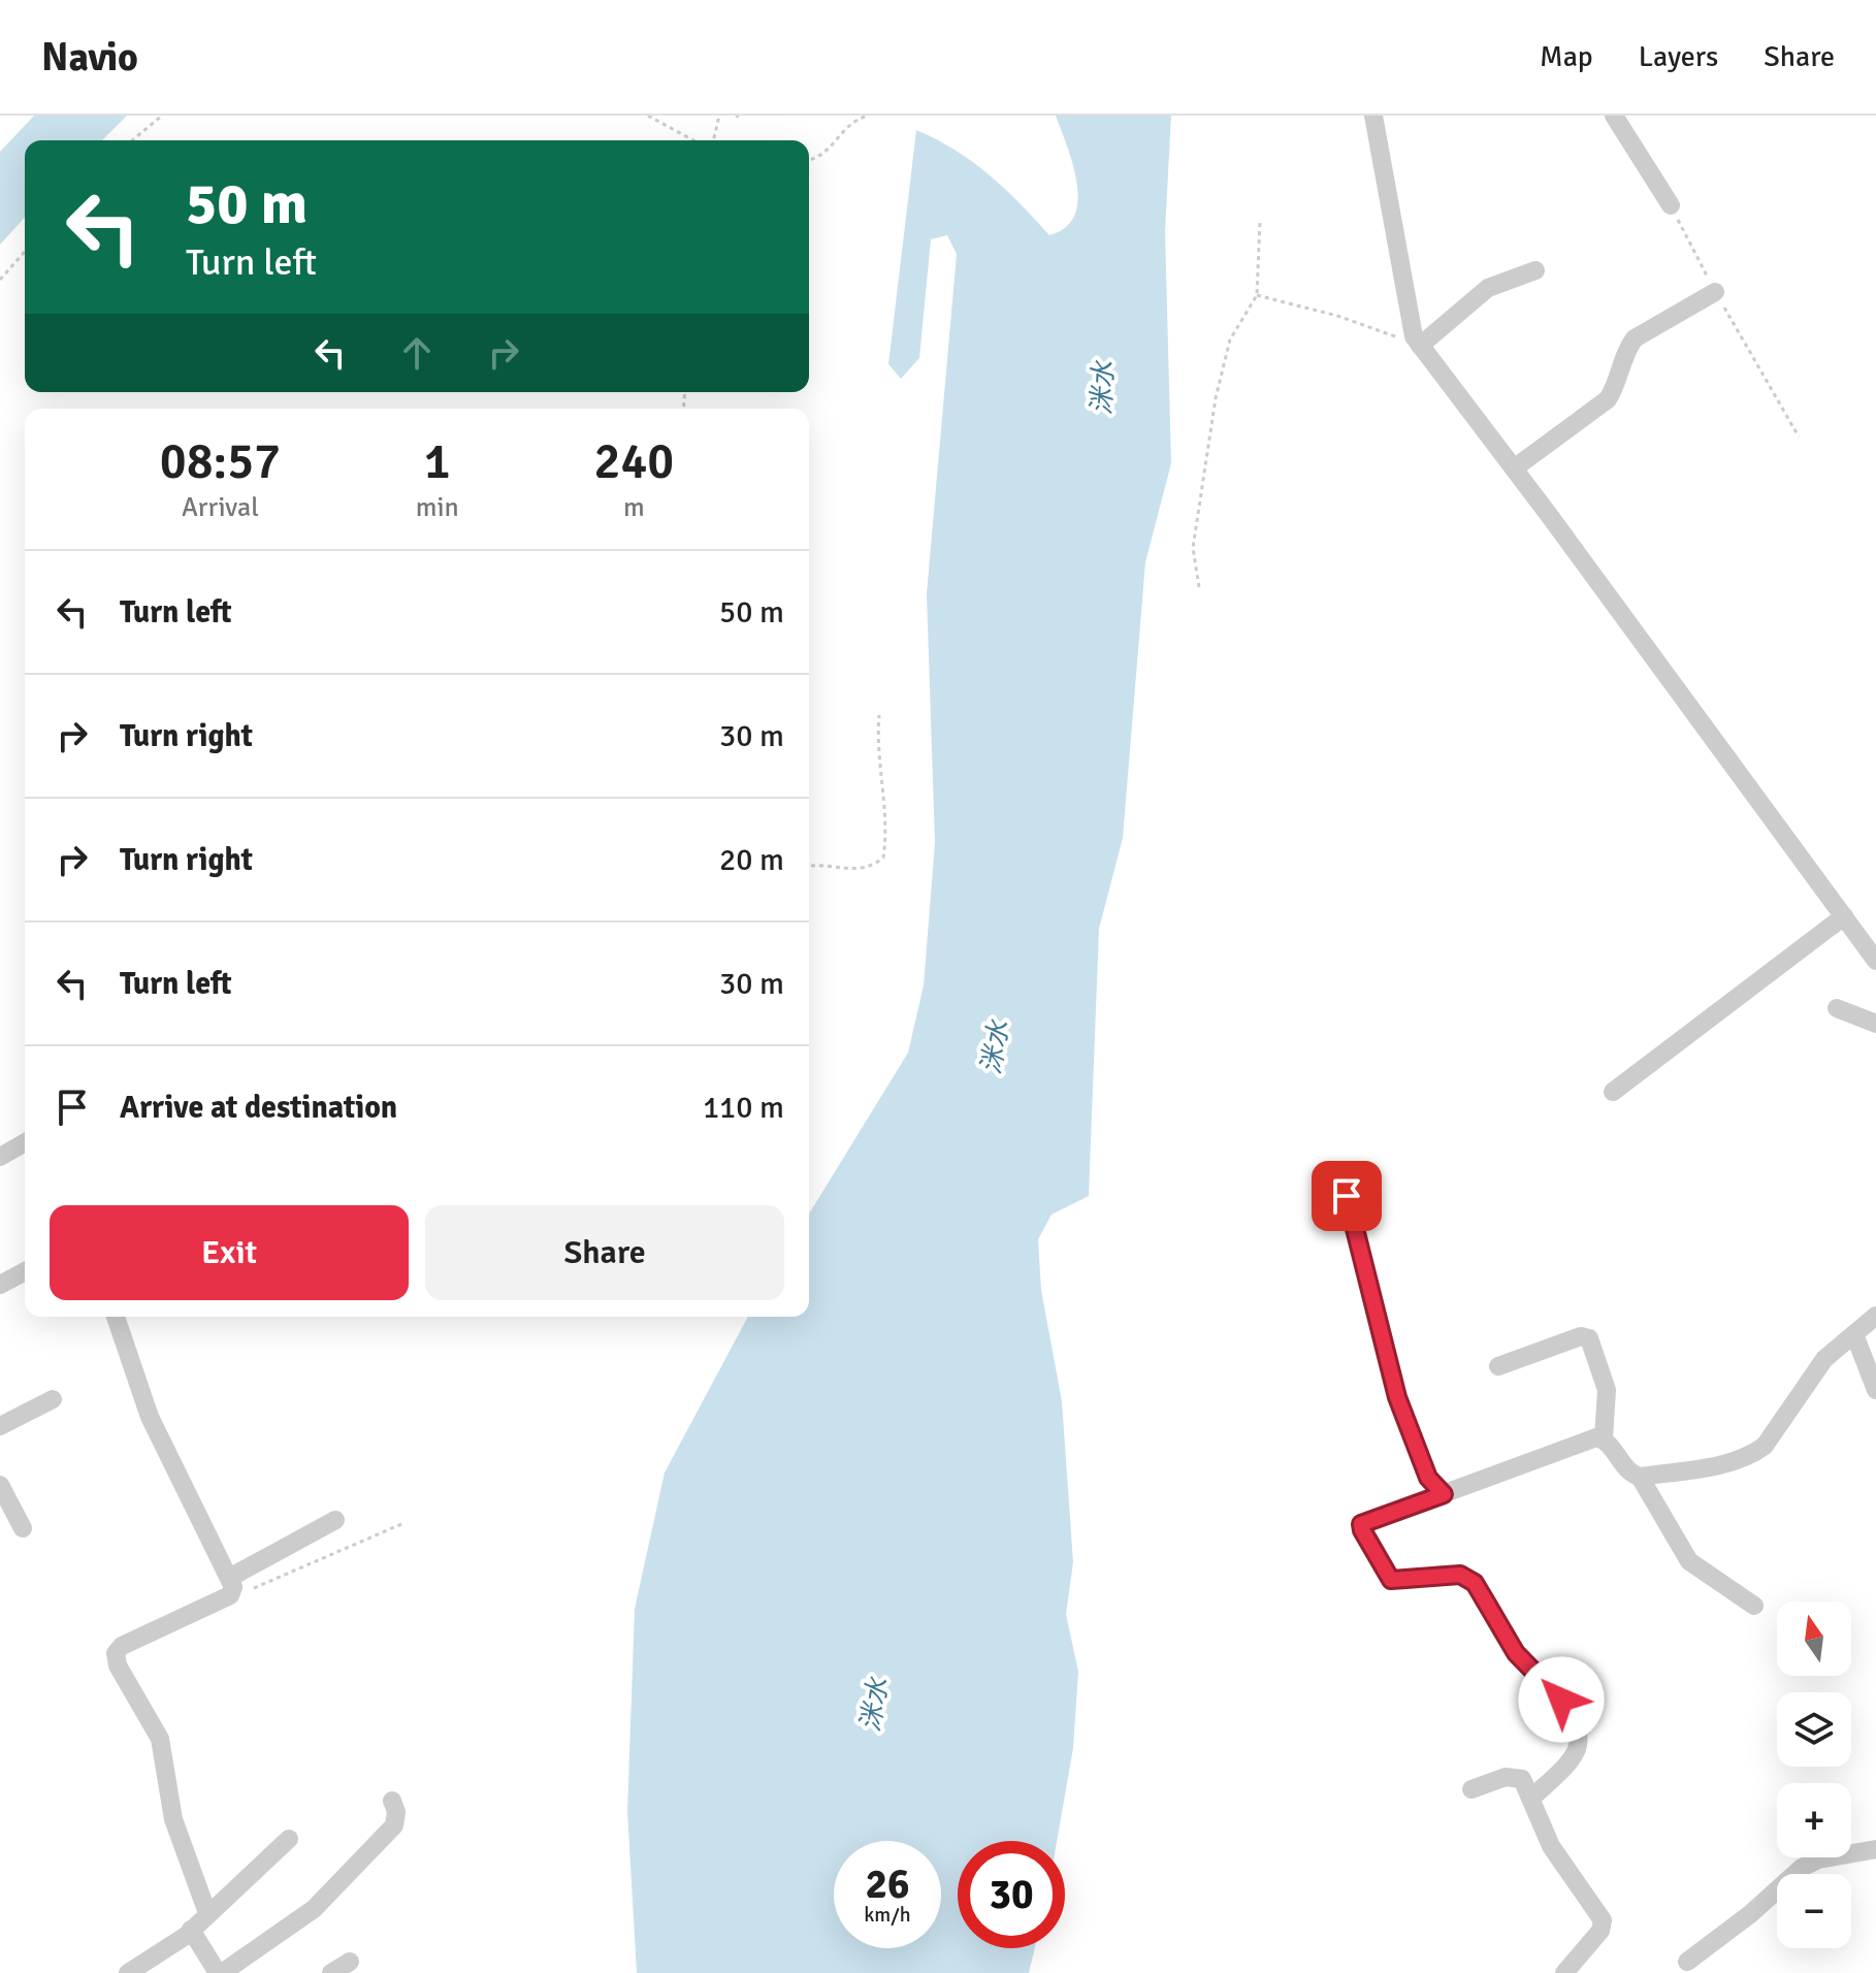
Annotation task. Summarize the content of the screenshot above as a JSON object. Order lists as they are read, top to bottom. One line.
{"water":["洣水"],"north":"top","page":{"header":"Navio","nav":["Map","Layers","Share"],"turn":["50 m","Turn left"],"eta":["08:57","Arrival","1","min","240","m"],"list":[{"name":"Turn left","value":"50 m"},{"name":"Turn right","value":"30 m"},{"name":"Turn right","value":"20 m"},{"name":"Turn left","value":"30 m"},{"name":"Arrive at destination","value":"110 m"}],"buttons":["Exit","Share"],"map_buttons":["+","−"],"speed":"26 km/h","limit":"30"}}
